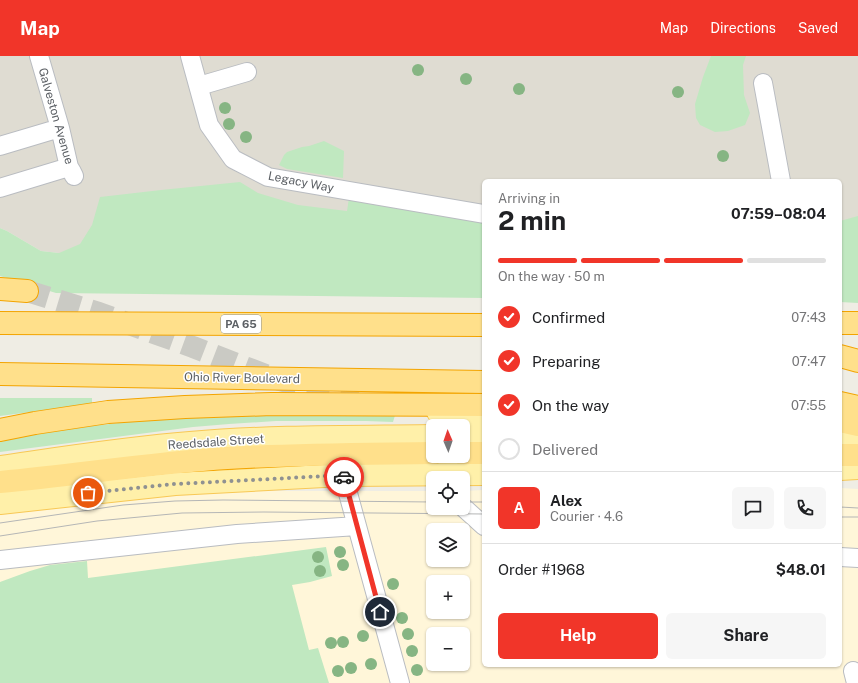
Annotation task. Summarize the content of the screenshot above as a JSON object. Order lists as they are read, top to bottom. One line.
{"streets":{"highway":["PA 65","Ohio River Boulevard"],"main road":["Reedsdale Street"],"street":["Galveston Avenue","Legacy Way"]},"north":"top","page":{"header":"Map","nav":["Map","Directions","Saved"],"heading":["2 min","Arriving in","07:59–08:04"],"panel":["Alex","Courier · 4.6","Order #1968","$48.01"],"bar":"On the way · 50 m","list":[["Confirmed","07:43"],["Preparing","07:47"],["On the way","07:55"],"Delivered"],"map_buttons":["+","−"],"round":"A","buttons":["Help","Share"]}}
